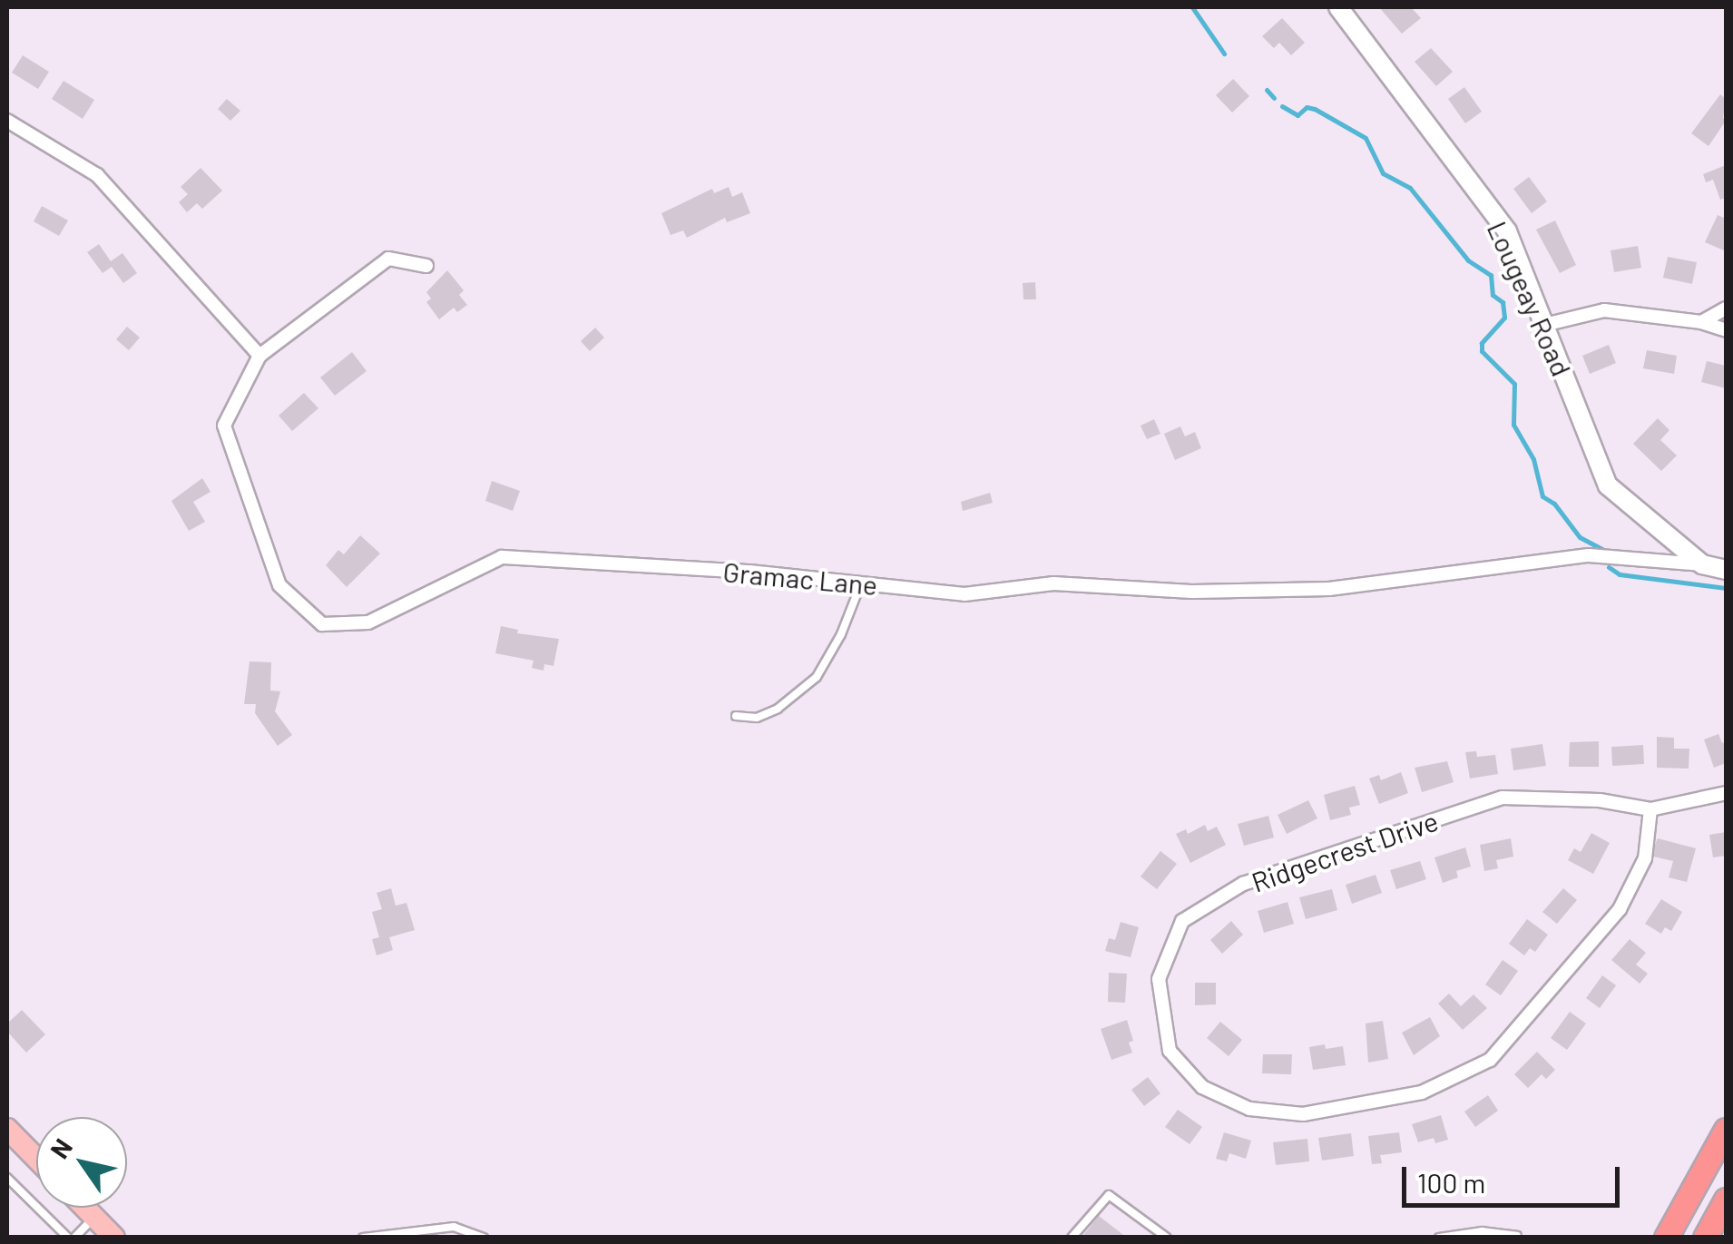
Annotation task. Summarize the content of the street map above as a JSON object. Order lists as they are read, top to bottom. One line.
{"streets":{"street":["Lougeay Road","Gramac Lane","Ridgecrest Drive"]},"crossings":[["Lougeay Road","Gramac Lane"]],"scale_bar":"100 m","north":"top left"}
